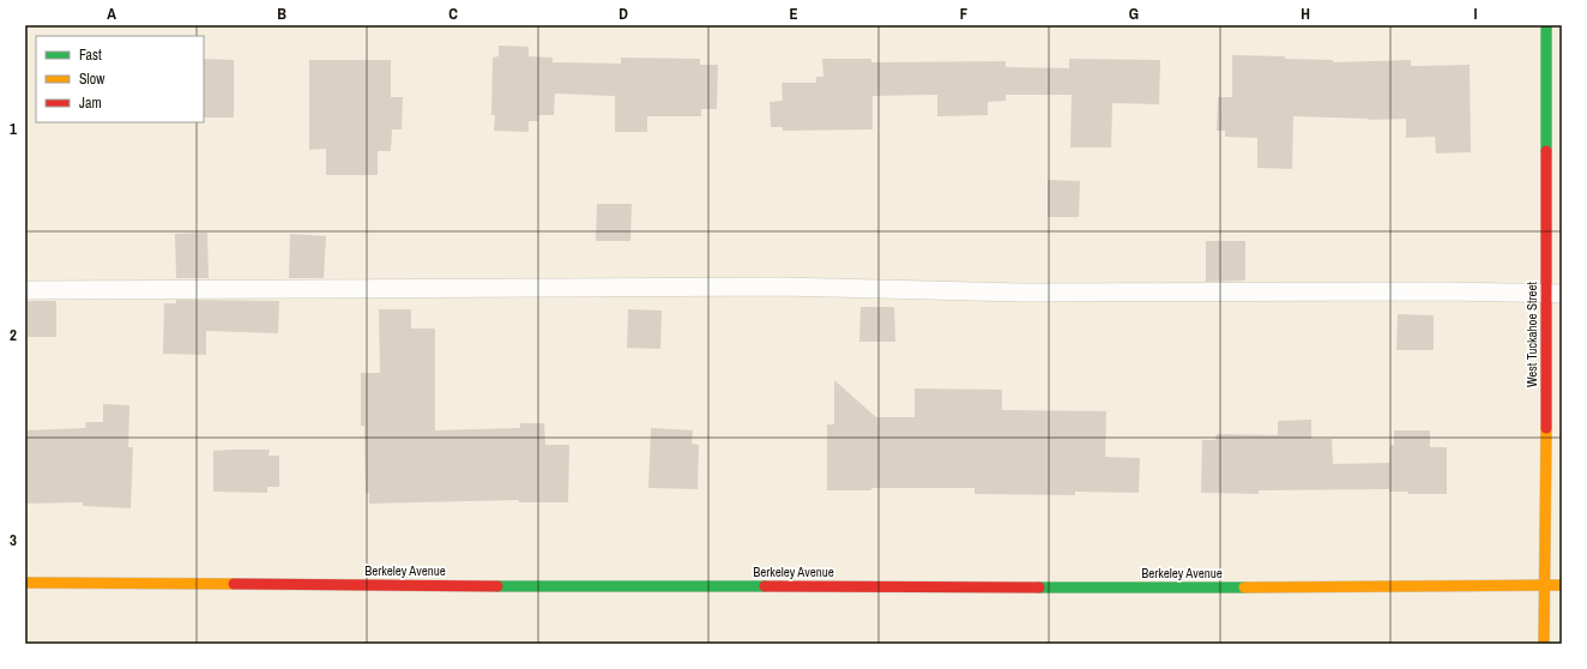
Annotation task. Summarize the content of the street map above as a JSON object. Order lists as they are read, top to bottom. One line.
{"streets":{"street":["West Tuckahoe Street","Berkeley Avenue"]},"crossings":[["West Tuckahoe Street","Berkeley Avenue"]],"legend":["Fast","Slow","Jam"],"grid":{"columns":["A","B","C","D","E","F","G","H","I"],"rows":["1","2","3"]}}
